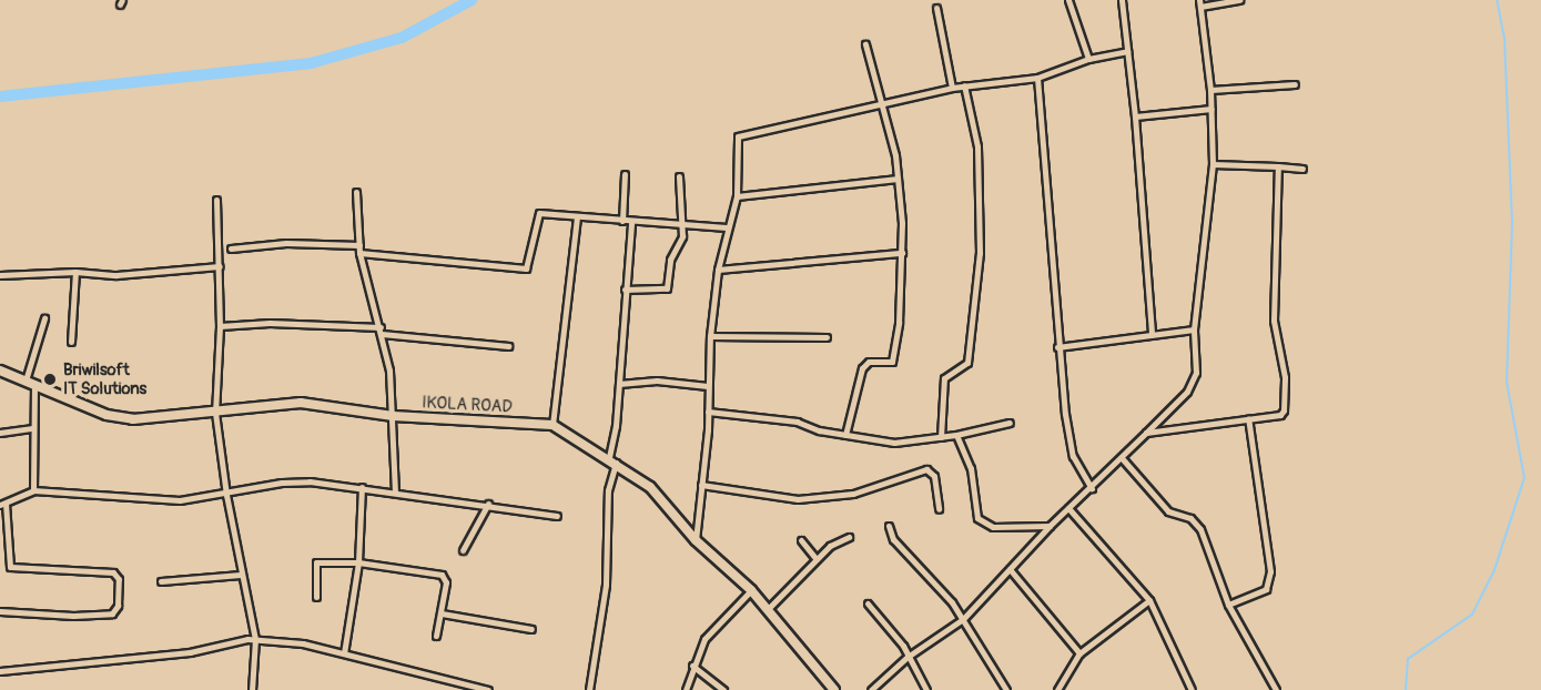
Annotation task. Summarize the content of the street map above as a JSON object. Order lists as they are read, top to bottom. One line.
{"streets":{"street":["IKOLA ROAD"]},"places":["Briwilsoft IT Solutions"]}
